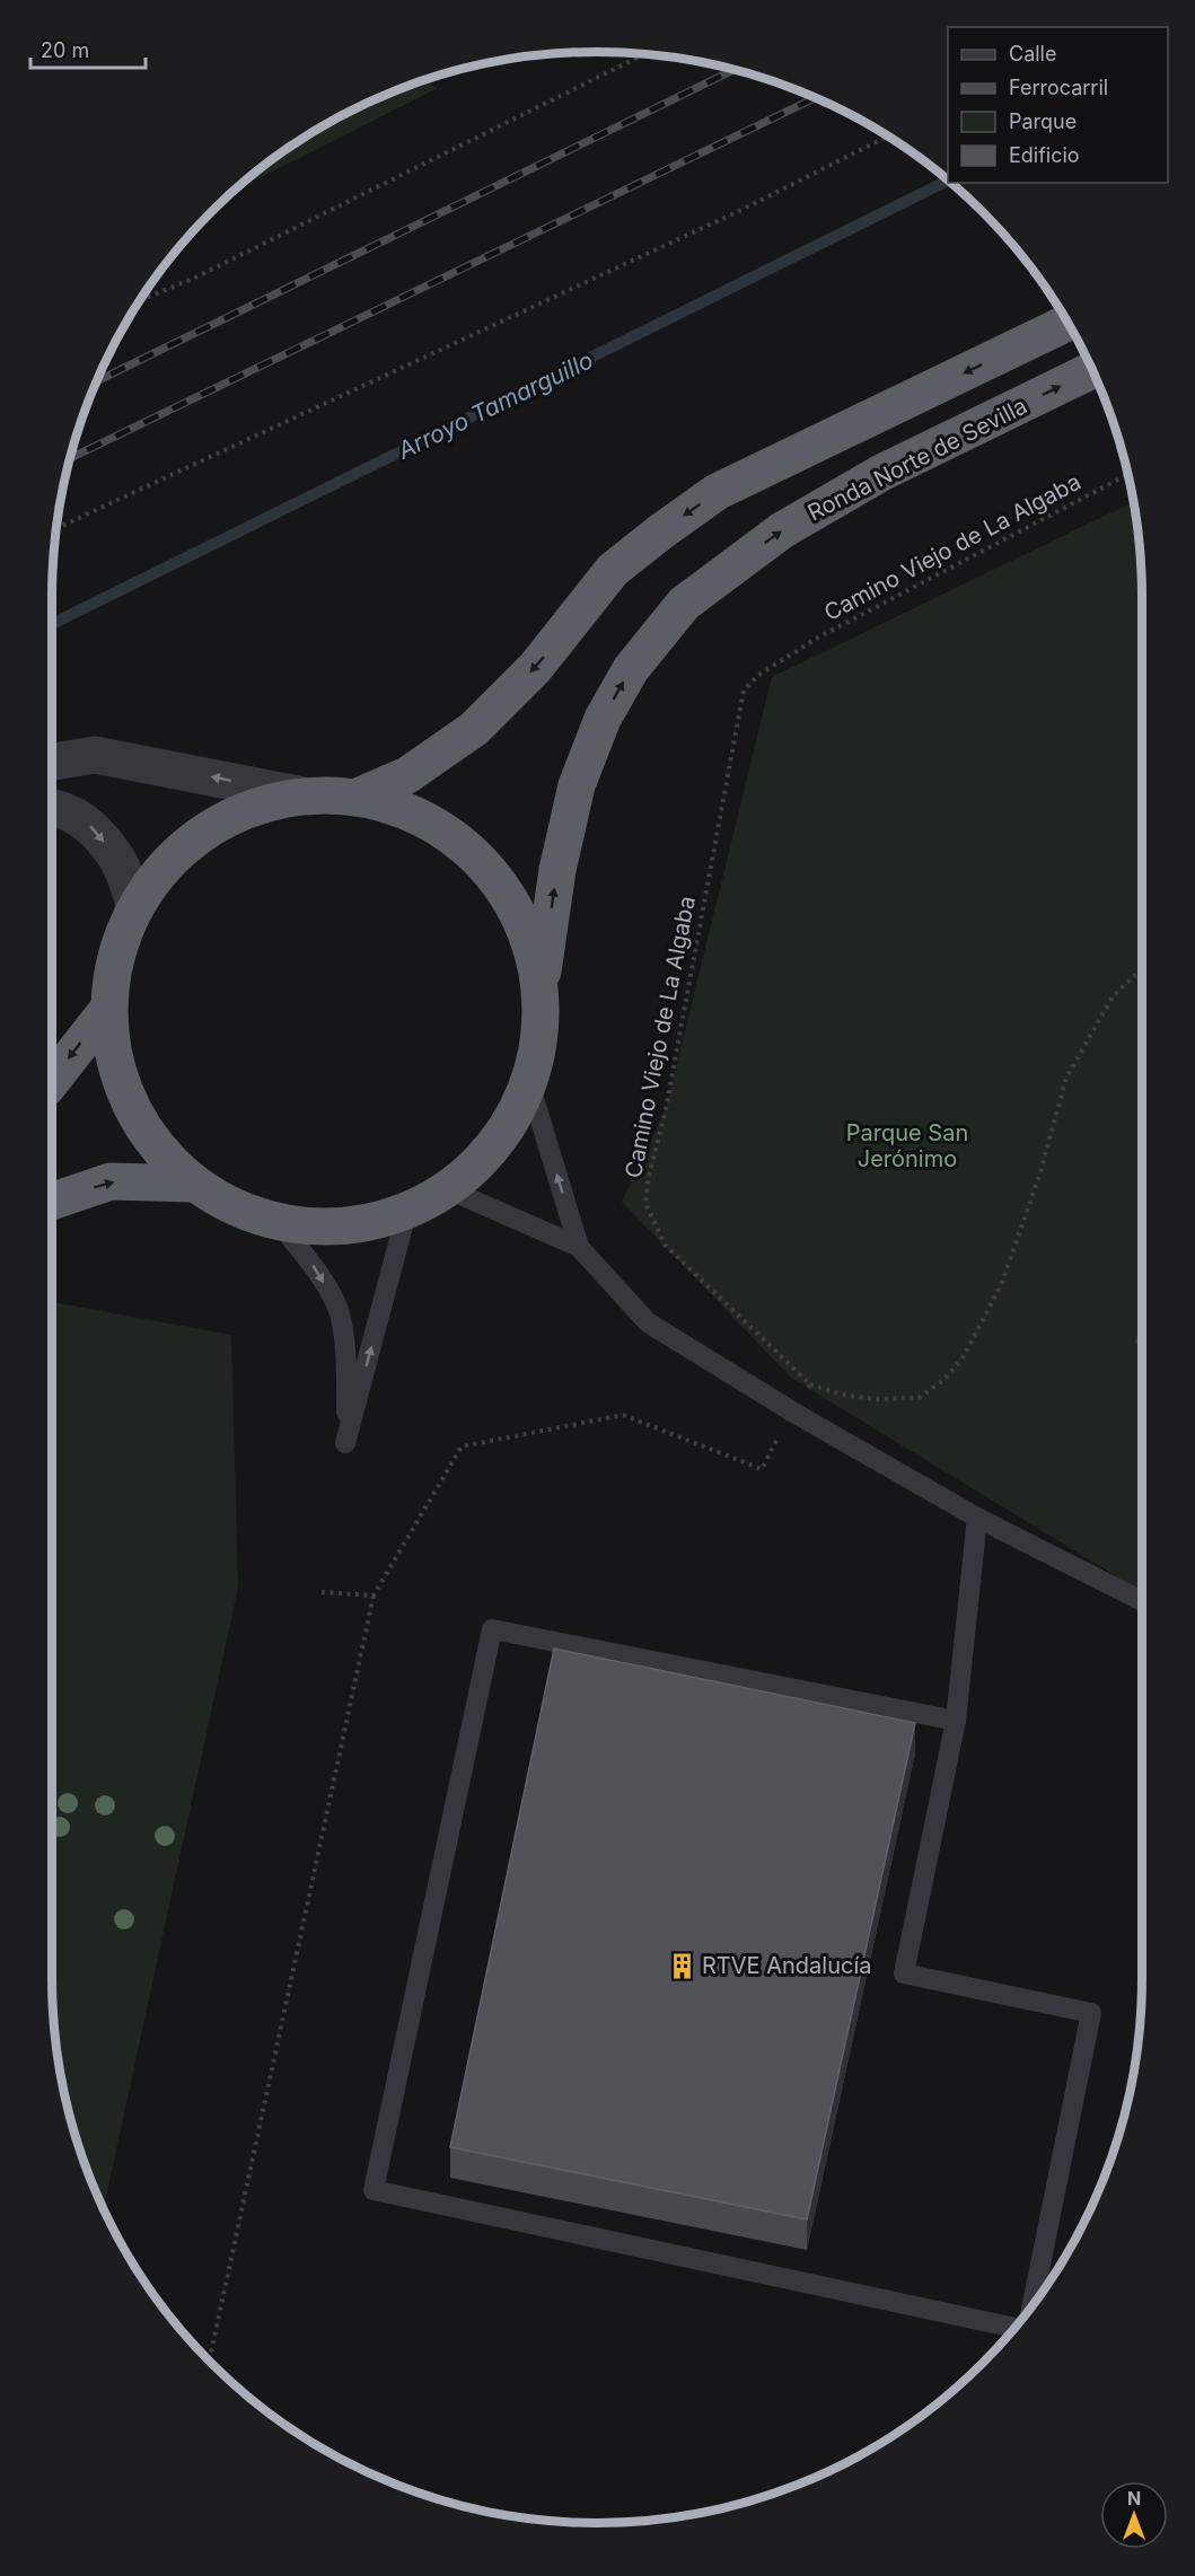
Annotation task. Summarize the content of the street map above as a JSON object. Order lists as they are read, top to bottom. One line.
{"streets":{"highway":["Ronda Norte de Sevilla"],"path":["Camino Viejo de La Algaba"]},"water":["Arroyo Tamarguillo"],"parks":["Parque San Jerónimo"],"places":{"building":["RTVE Andalucía"]},"legend":["Calle","Ferrocarril","Parque","Edificio"],"scale_bar":"20 m","north":"top"}
